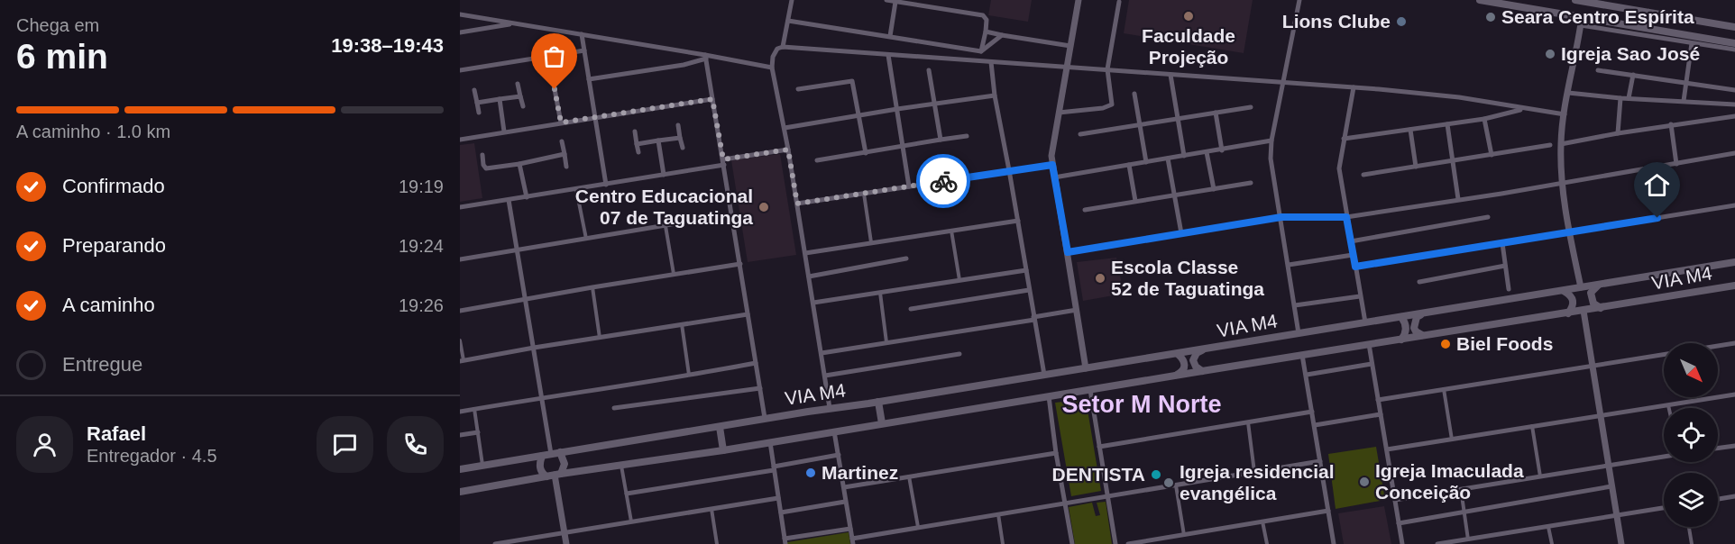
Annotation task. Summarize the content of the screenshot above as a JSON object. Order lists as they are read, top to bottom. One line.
{"streets":{"main road":["VIA M4"]},"districts":["Setor M Norte"],"places":["Faculdade Projeção","Seara Centro Espírita","Lions Clube","Igreja Sao José","Centro Educacional 07 de Taguatinga","Escola Classe 52 de Taguatinga","Biel Foods","Martinez","DENTISTA","Igreja Imaculada Conceição","Igreja residencial evangélica"],"north":"bottom right","page":{"heading":["6 min","Chega em","19:38–19:43"],"panel":["Rafael","Entregador · 4.5"],"bar":"A caminho · 1.0 km","list":[["Confirmado","19:19"],["Preparando","19:24"],["A caminho","19:26"],"Entregue"]}}
